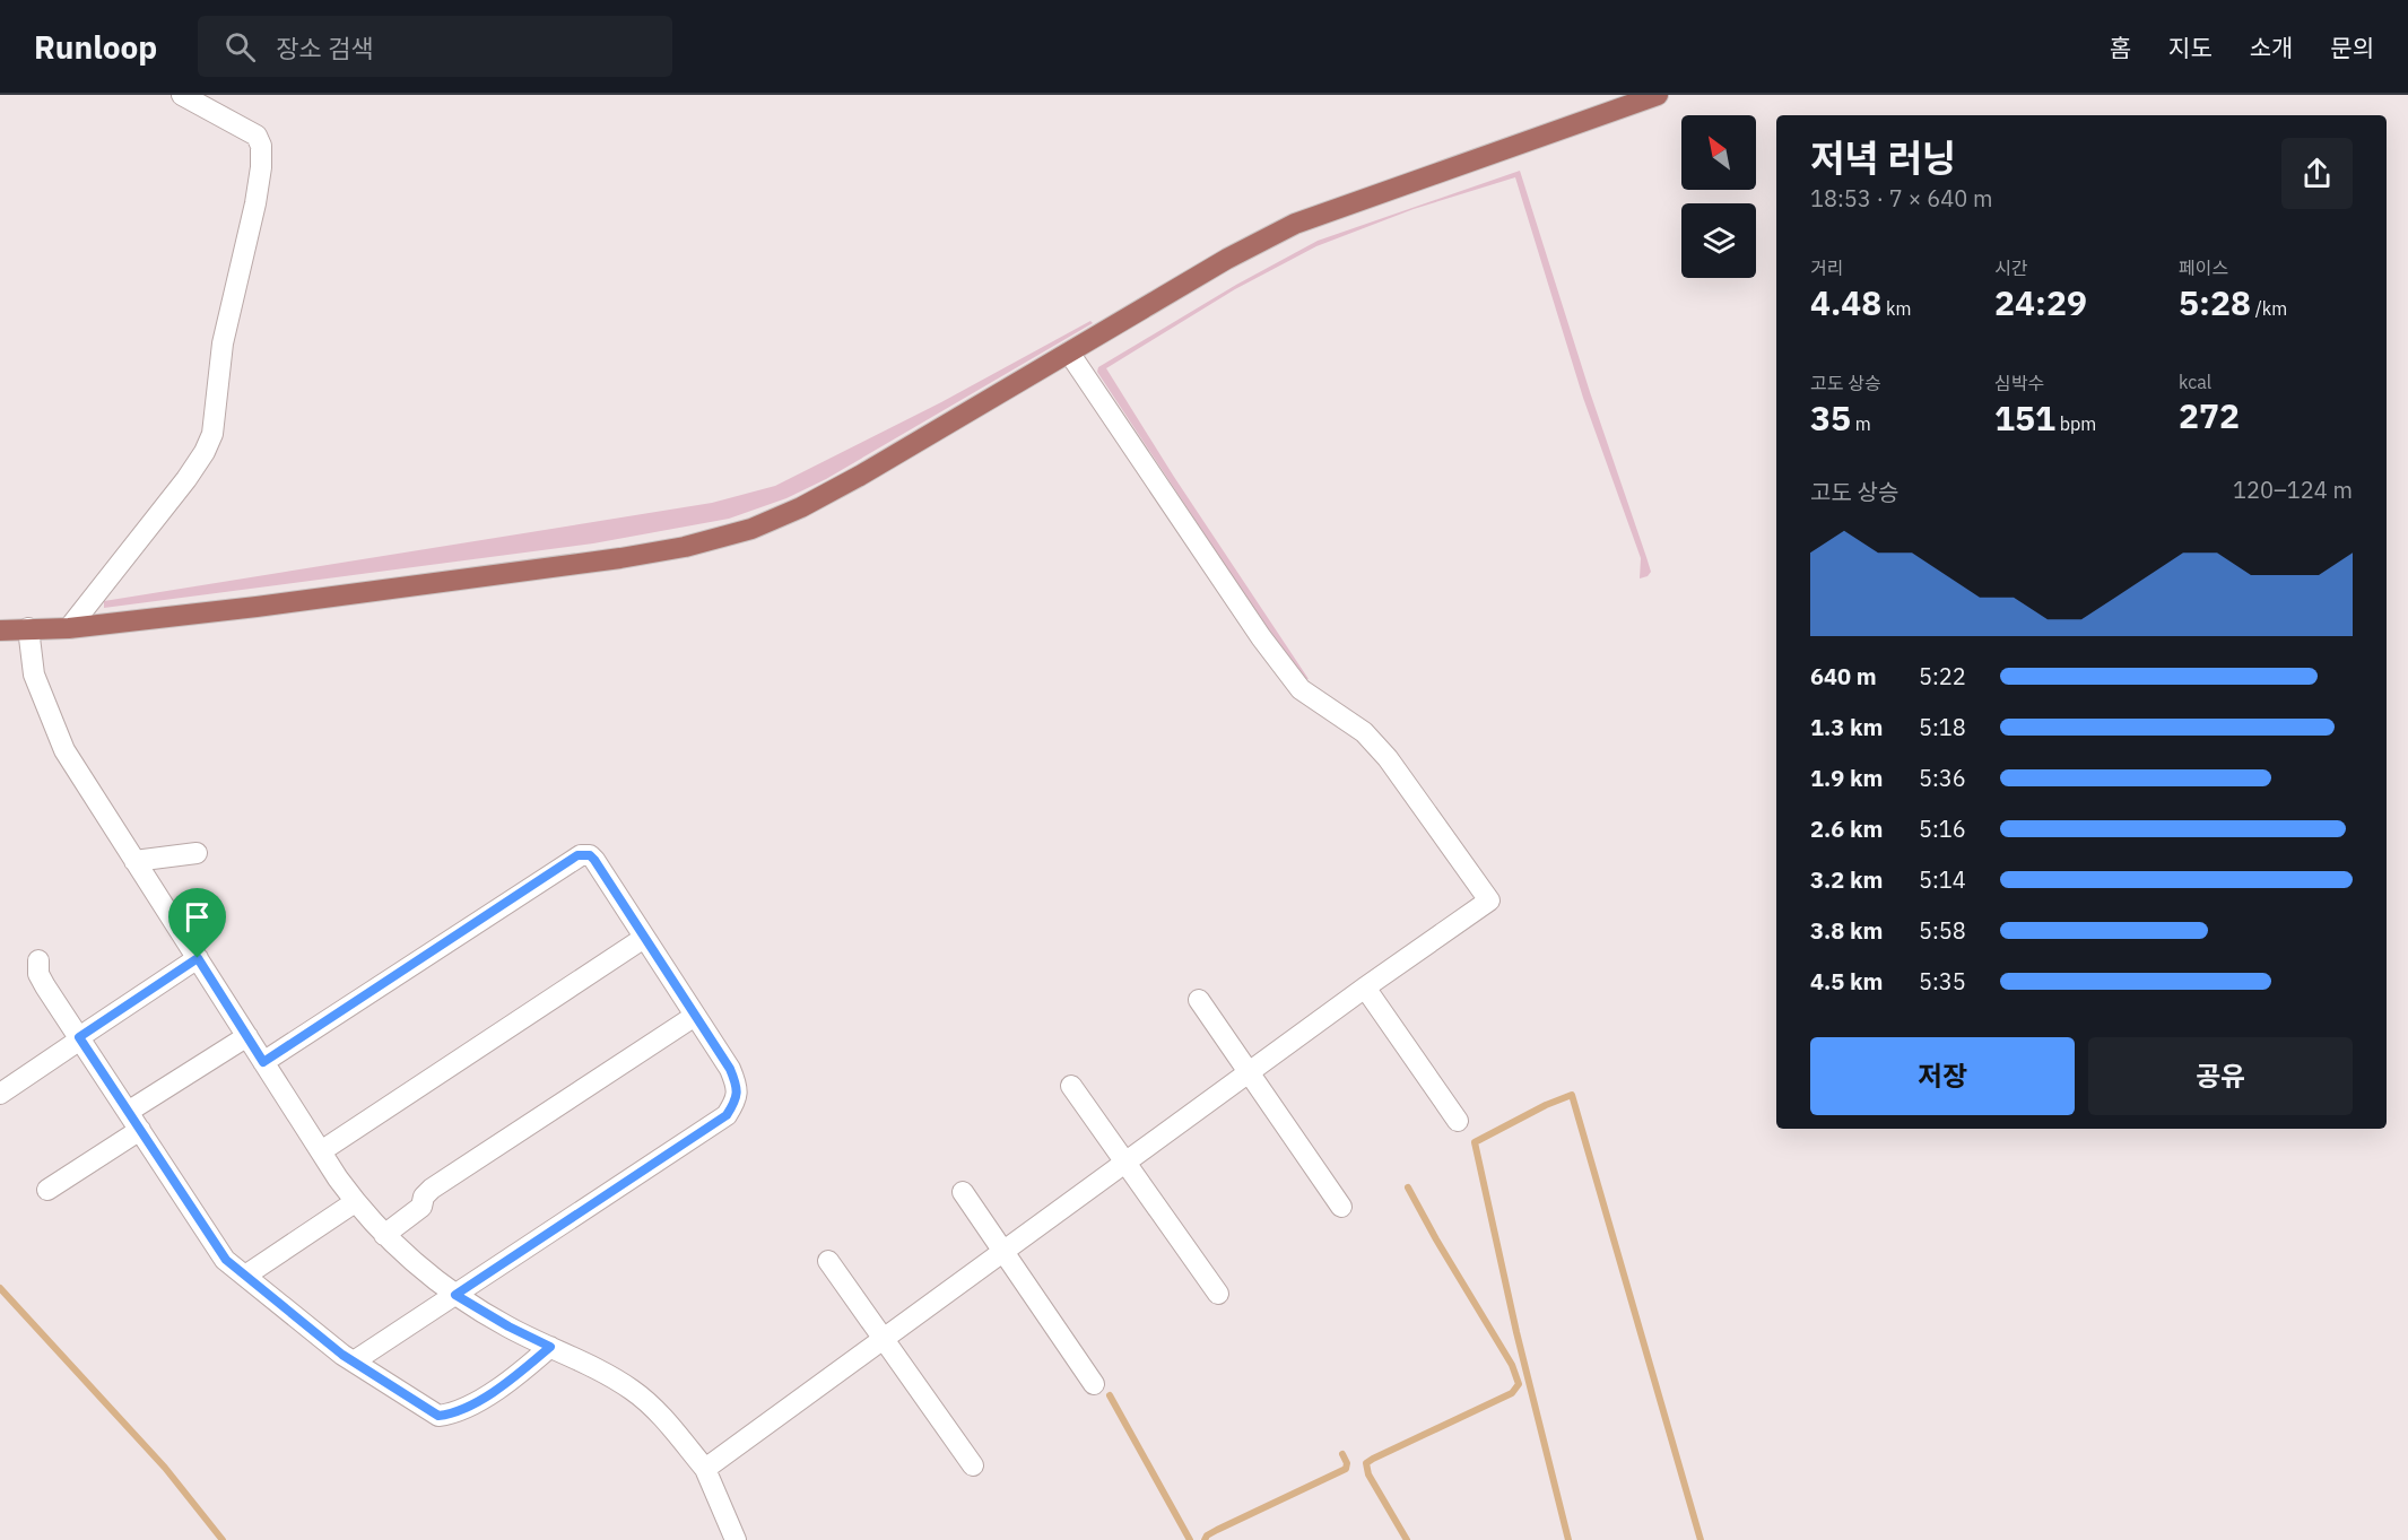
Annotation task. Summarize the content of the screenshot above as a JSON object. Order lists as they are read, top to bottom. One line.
{"north":"top left","page":{"header":"Runloop","search":"장소 검색","nav":["홈","지도","소개","문의"],"heading":["저녁 러닝","18:53 · 7 × 640 m"],"stats":[["거리","4.48 km"],["시간","24:29"],["페이스","5:28 /km"],["고도 상승","35 m"],["심박수","151 bpm"],["kcal","272"]],"chart":["고도 상승","120–124 m"],"list":[{"name":"640 m","note":"5:22"},{"name":"1.3 km","note":"5:18"},{"name":"1.9 km","note":"5:36"},{"name":"2.6 km","note":"5:16"},{"name":"3.2 km","note":"5:14"},{"name":"3.8 km","note":"5:58"},{"name":"4.5 km","note":"5:35"}],"buttons":["저장","공유"]}}
